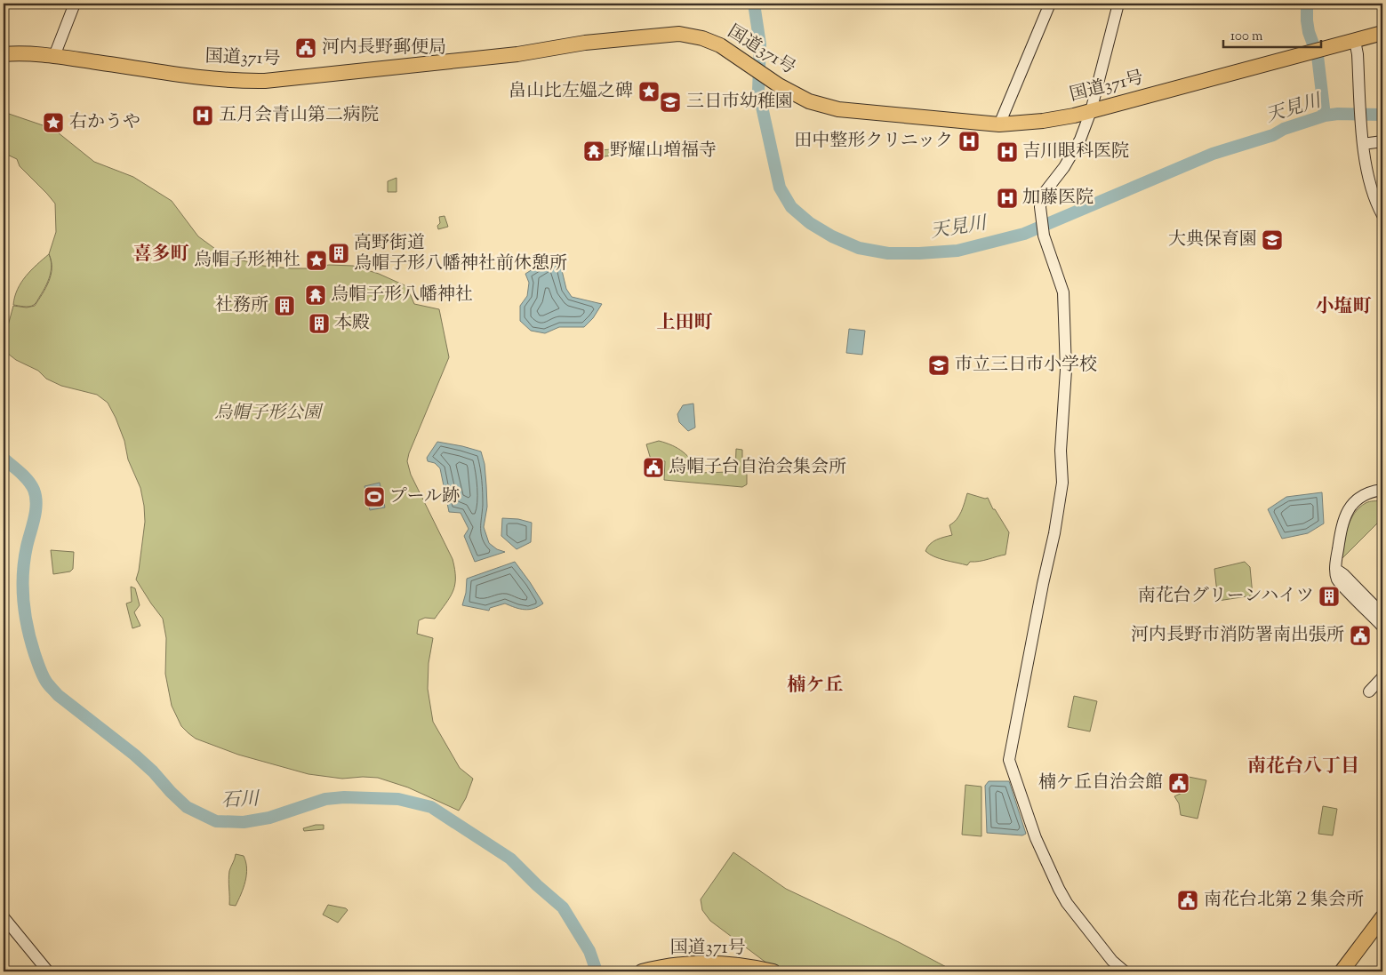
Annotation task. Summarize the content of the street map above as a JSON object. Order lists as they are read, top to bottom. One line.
{"streets":{"highway":["国道371号"]},"districts":["喜多町","小塩町","上田町","楠ケ丘","南花台八丁目"],"water":["天見川","石川"],"parks":["烏帽子形公園"],"places":{"public building":["河内長野郵便局","烏帽子台自治会集会所","河内長野市消防署南出張所","楠ケ丘自治会館","南花台北第２集会所"],"place":["畠山比左媼之碑","右かうや","烏帽子形神社"],"school or university":["三日市幼稚園","大典保育園","市立三日市小学校"],"hospital":["五月会青山第二病院","田中整形クリニック","吉川眼科医院","加藤医院"],"temple":["野耀山増福寺","烏帽子形八幡神社"],"building":["高野街道 烏帽子形八幡神社前休憩所","社務所","本殿","南花台グリーンハイツ"],"sports":["プール跡"]},"scale_bar":"100 m"}
